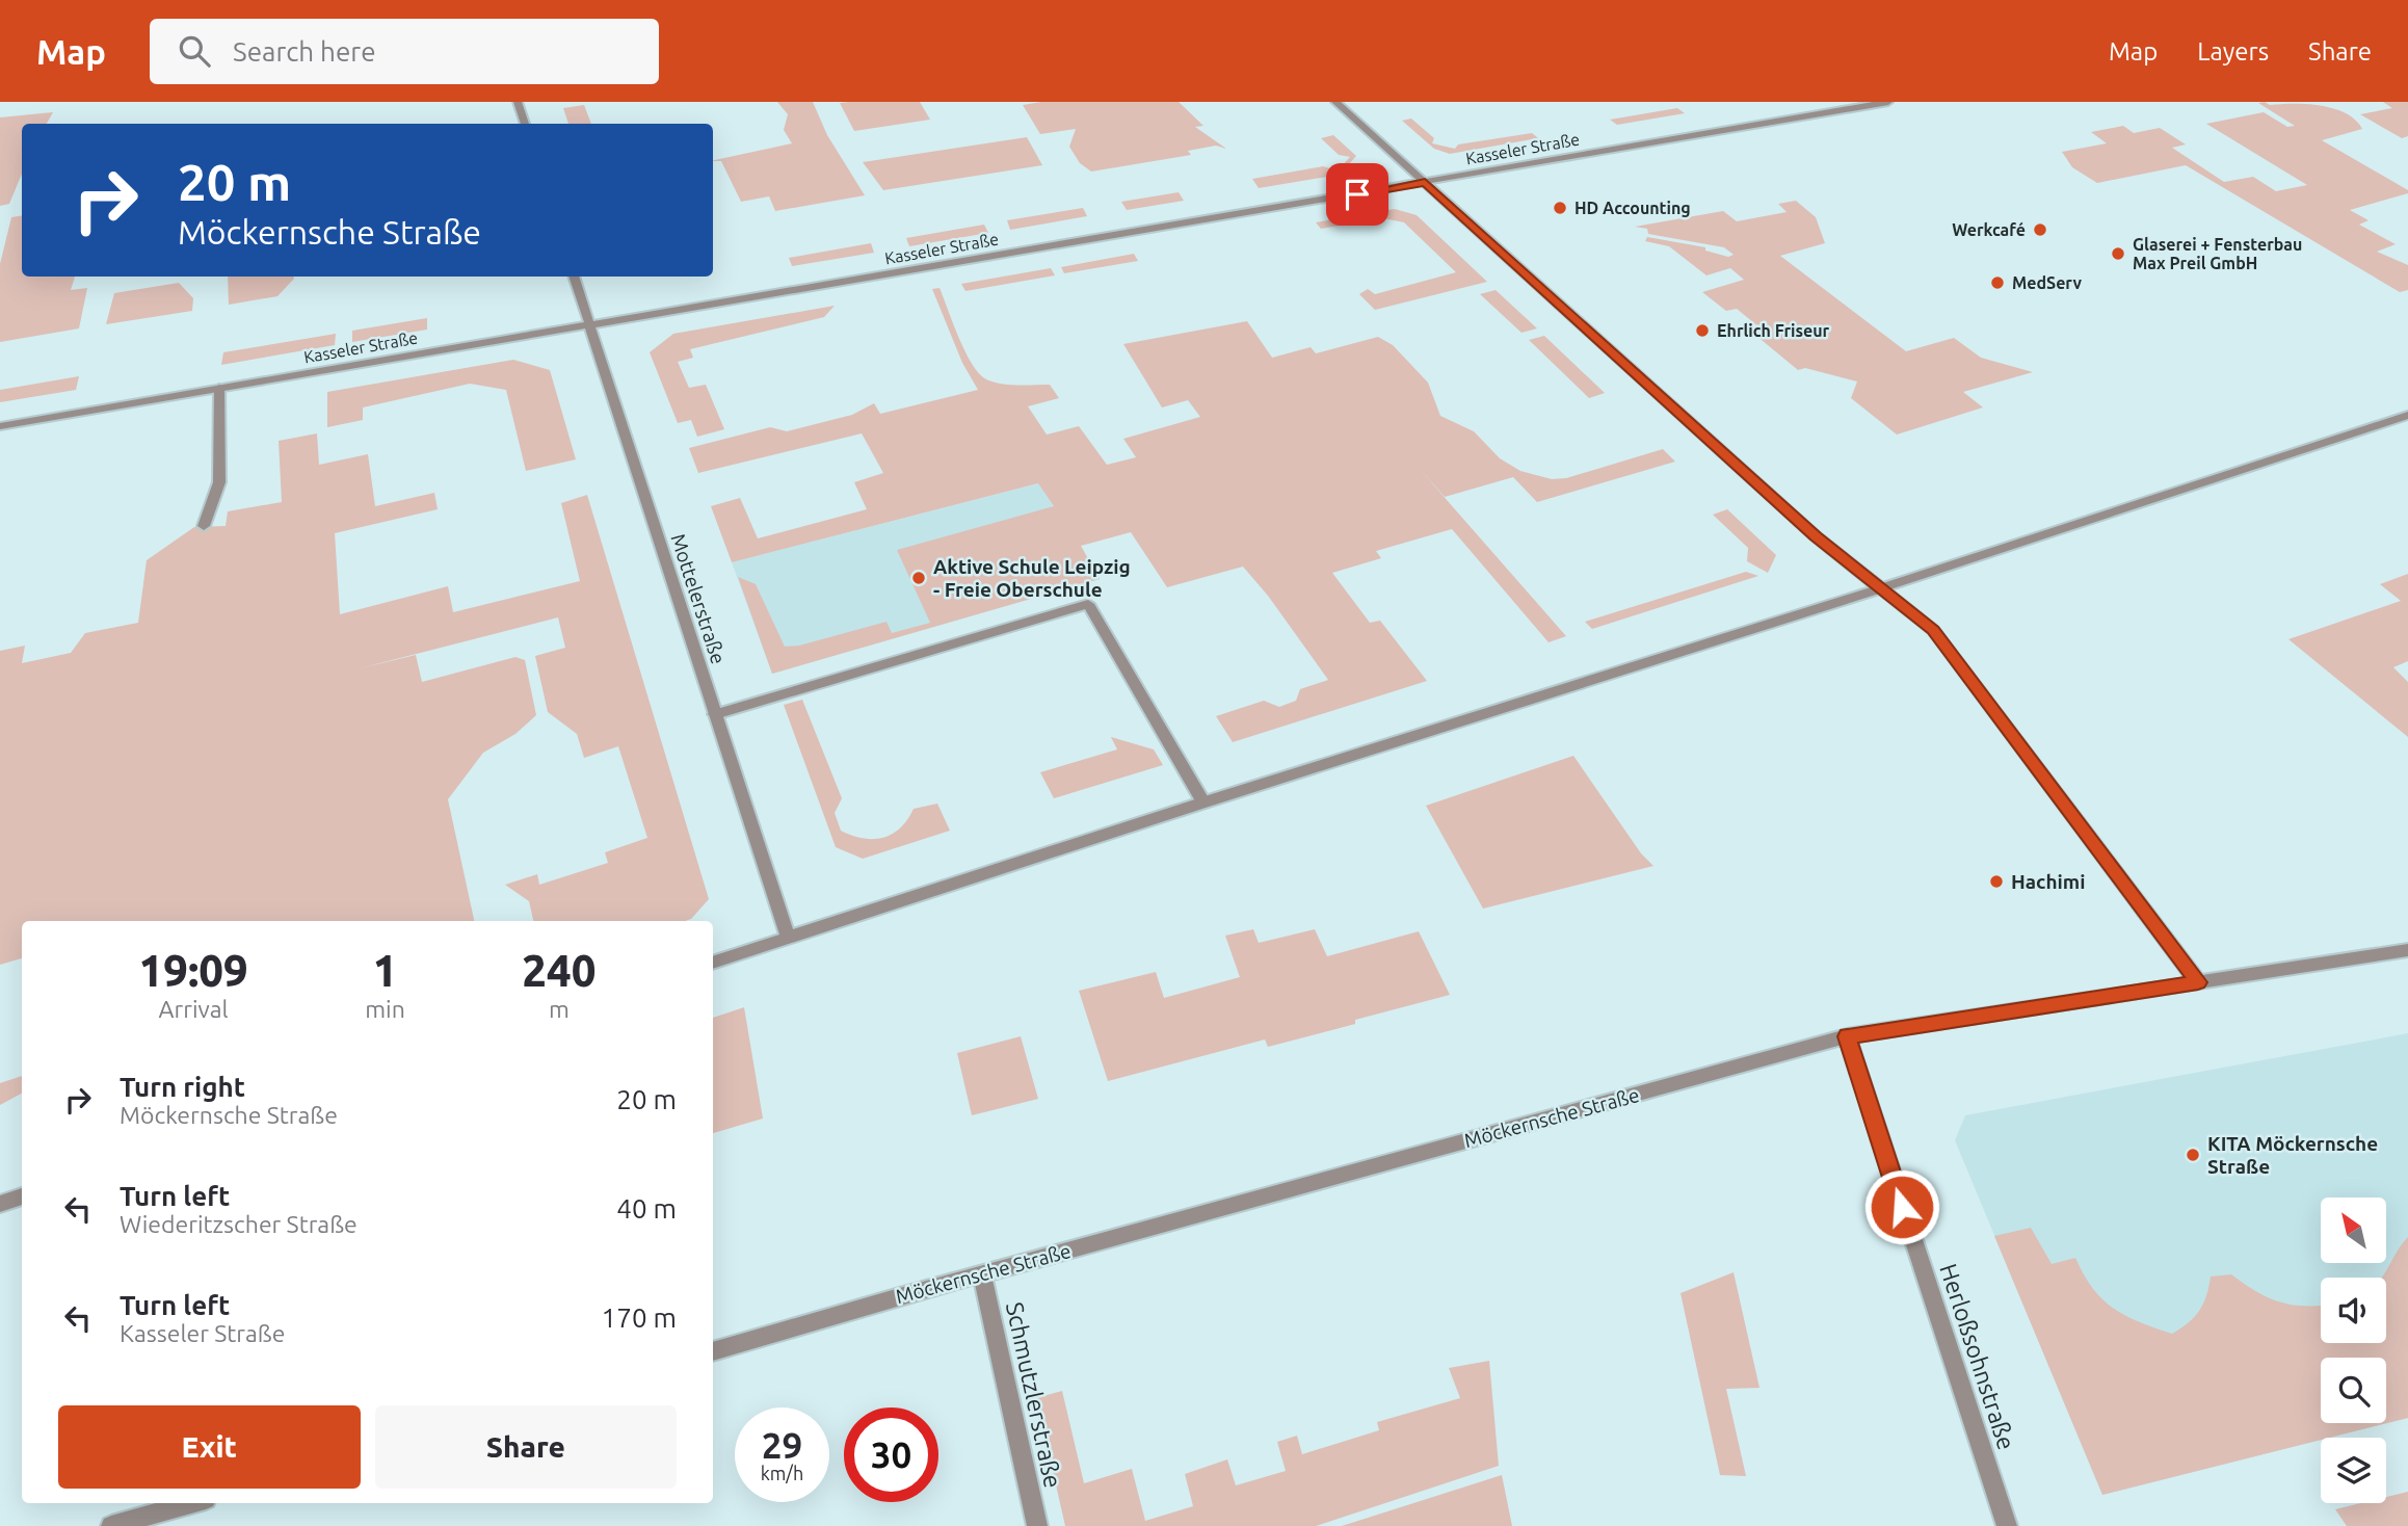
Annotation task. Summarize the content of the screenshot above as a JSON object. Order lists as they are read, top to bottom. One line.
{"streets":{"street":["Kasseler Straße","Mottelerstraße","Möckernsche Straße","Herloßsohnstraße","Schmutzlerstraße"]},"crossings":[["Kasseler Straße","Mottelerstraße"],["Möckernsche Straße","Herloßsohnstraße"],["Möckernsche Straße","Schmutzlerstraße"]],"places":["HD Accounting","Werkcafé","Glaserei + Fensterbau Max Preil GmbH","MedServ","Ehrlich Friseur","Aktive Schule Leipzig - Freie Oberschule","Hachimi","KITA Möckernsche Straße"],"north":"top left","page":{"header":"Map","search":"Search here","nav":["Map","Layers","Share"],"turn":["20 m","Möckernsche Straße"],"eta":["19:09","Arrival","1","min","240","m"],"list":[{"name":"Turn right","note":"Möckernsche Straße","value":"20 m"},{"name":"Turn left","note":"Wiederitzscher Straße","value":"40 m"},{"name":"Turn left","note":"Kasseler Straße","value":"170 m"}],"buttons":["Exit","Share"],"speed":"29 km/h","limit":"30"}}
